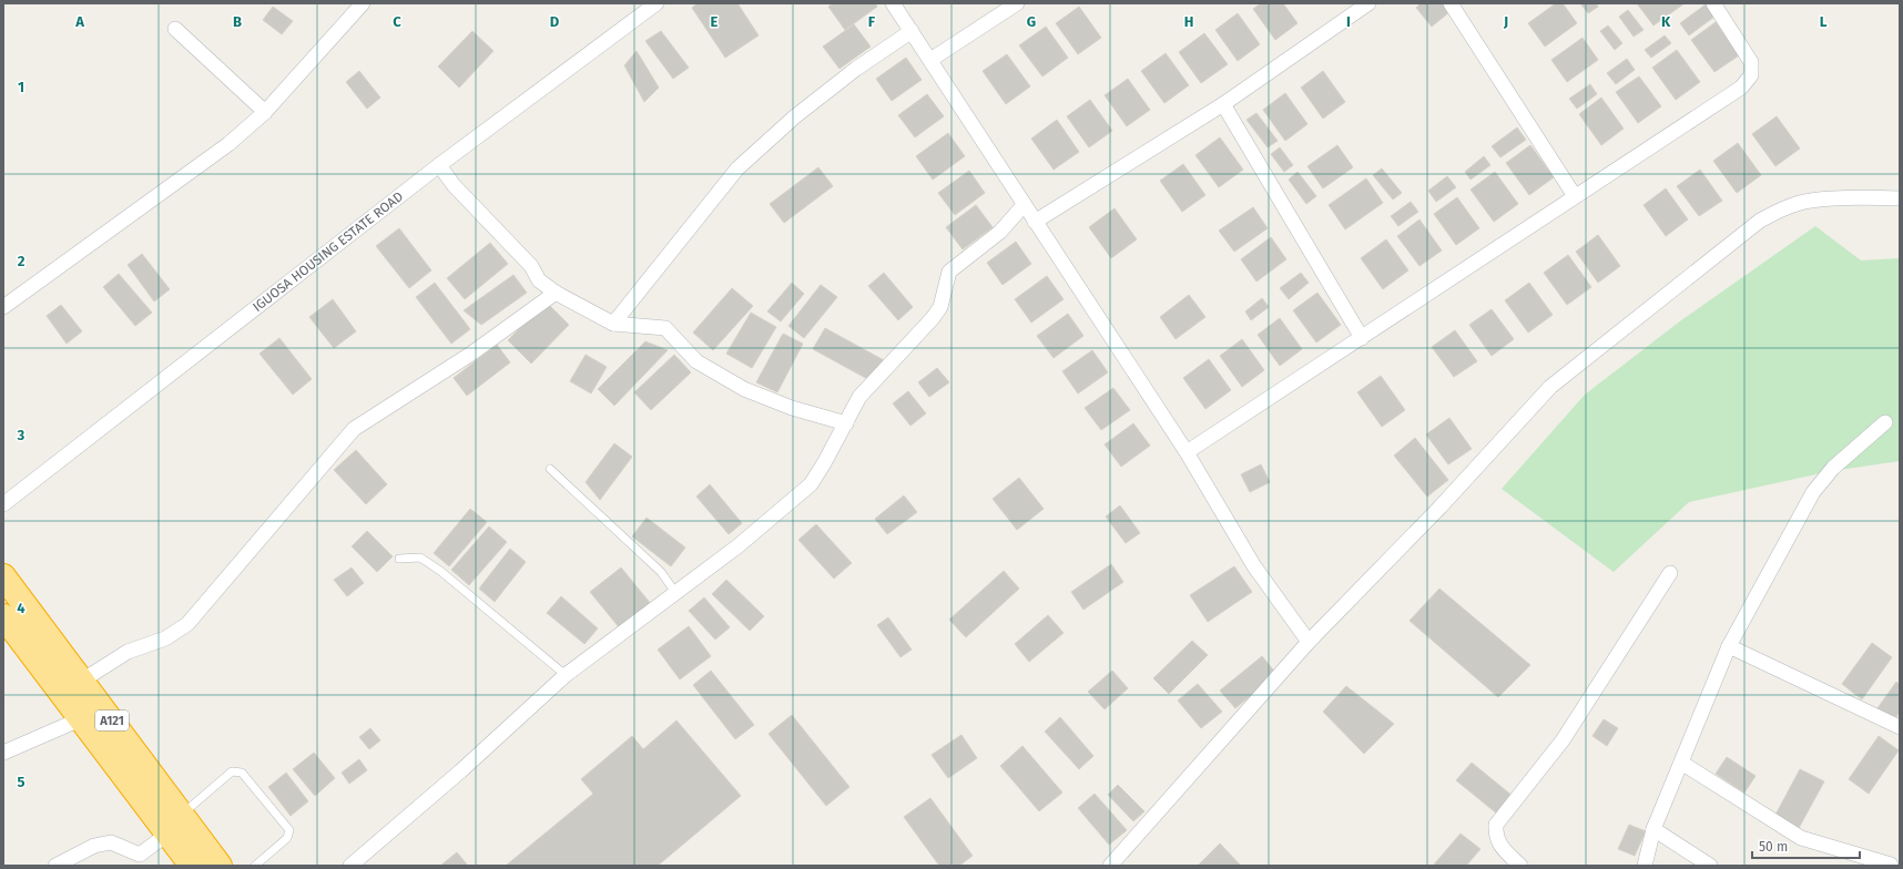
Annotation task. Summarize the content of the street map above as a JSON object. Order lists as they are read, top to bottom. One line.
{"streets":{"highway":["A121"],"street":["IGUOSA HOUSING ESTATE ROAD"]},"scale_bar":"50 m","grid":{"columns":["A","B","C","D","E","F","G","H","I","J","K","L"],"rows":["1","2","3","4","5"]}}
